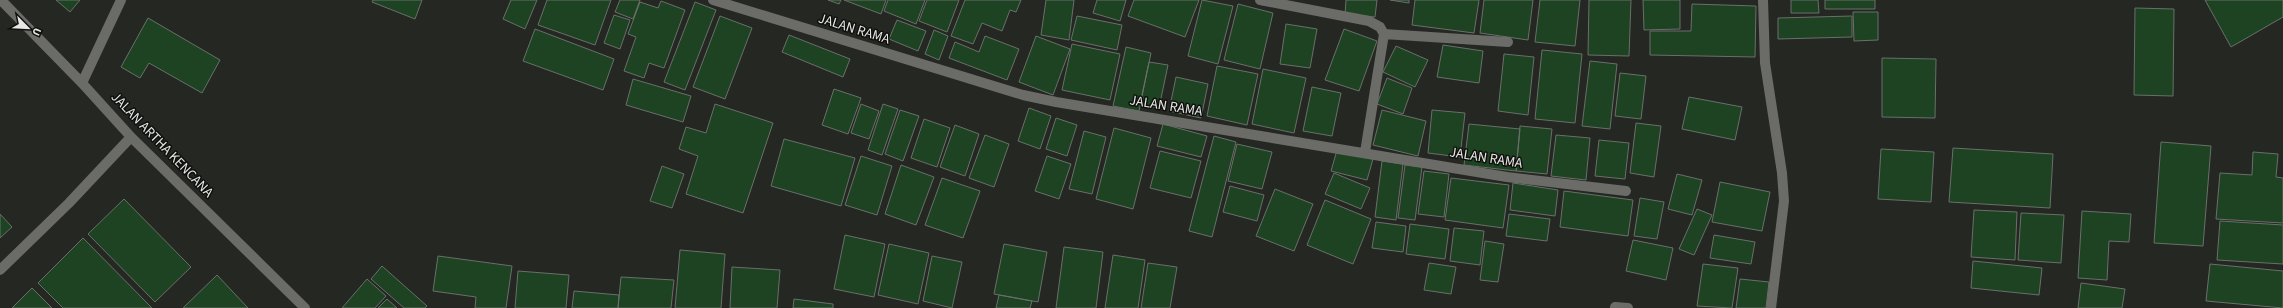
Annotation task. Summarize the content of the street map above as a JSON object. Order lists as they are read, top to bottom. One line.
{"streets":{"street":["JALAN RAMA","JALAN ARTHA KENCANA"]},"north":"bottom right"}
